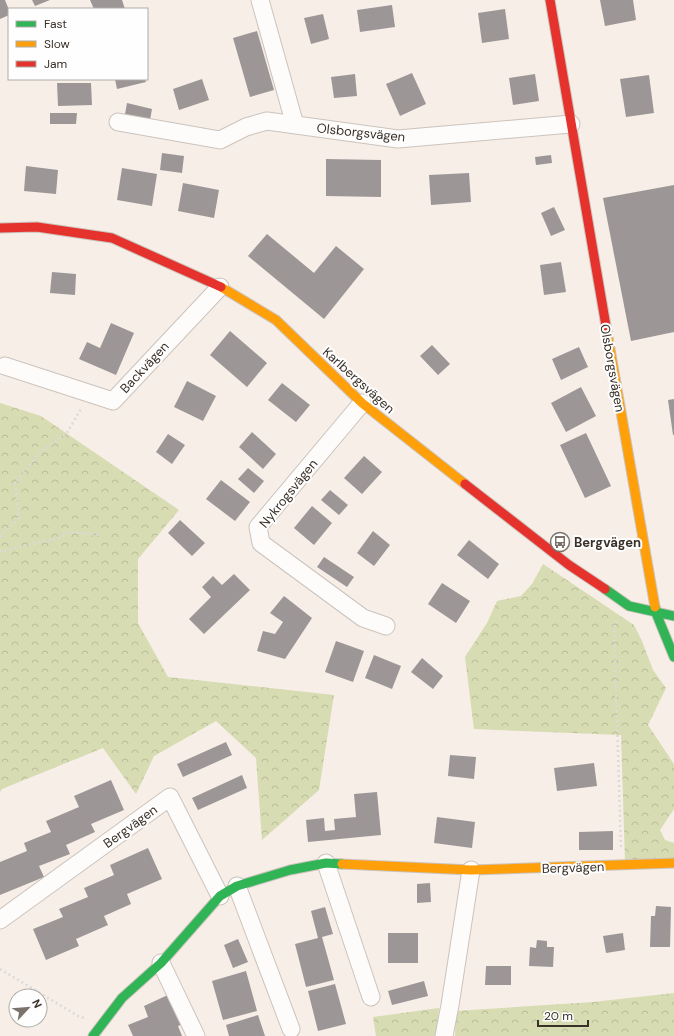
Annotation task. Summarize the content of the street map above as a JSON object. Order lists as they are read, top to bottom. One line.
{"streets":{"street":["Olsborgsvägen","Backvägen","Karlbergsvägen","Nykrogsvägen","Bergvägen"]},"crossings":[["Olsborgsvägen","Karlbergsvägen"],["Backvägen","Karlbergsvägen"],["Karlbergsvägen","Nykrogsvägen"]],"places":{"bus stop":["Bergvägen"]},"legend":["Fast","Slow","Jam"],"scale_bar":"20 m","north":"top right"}
